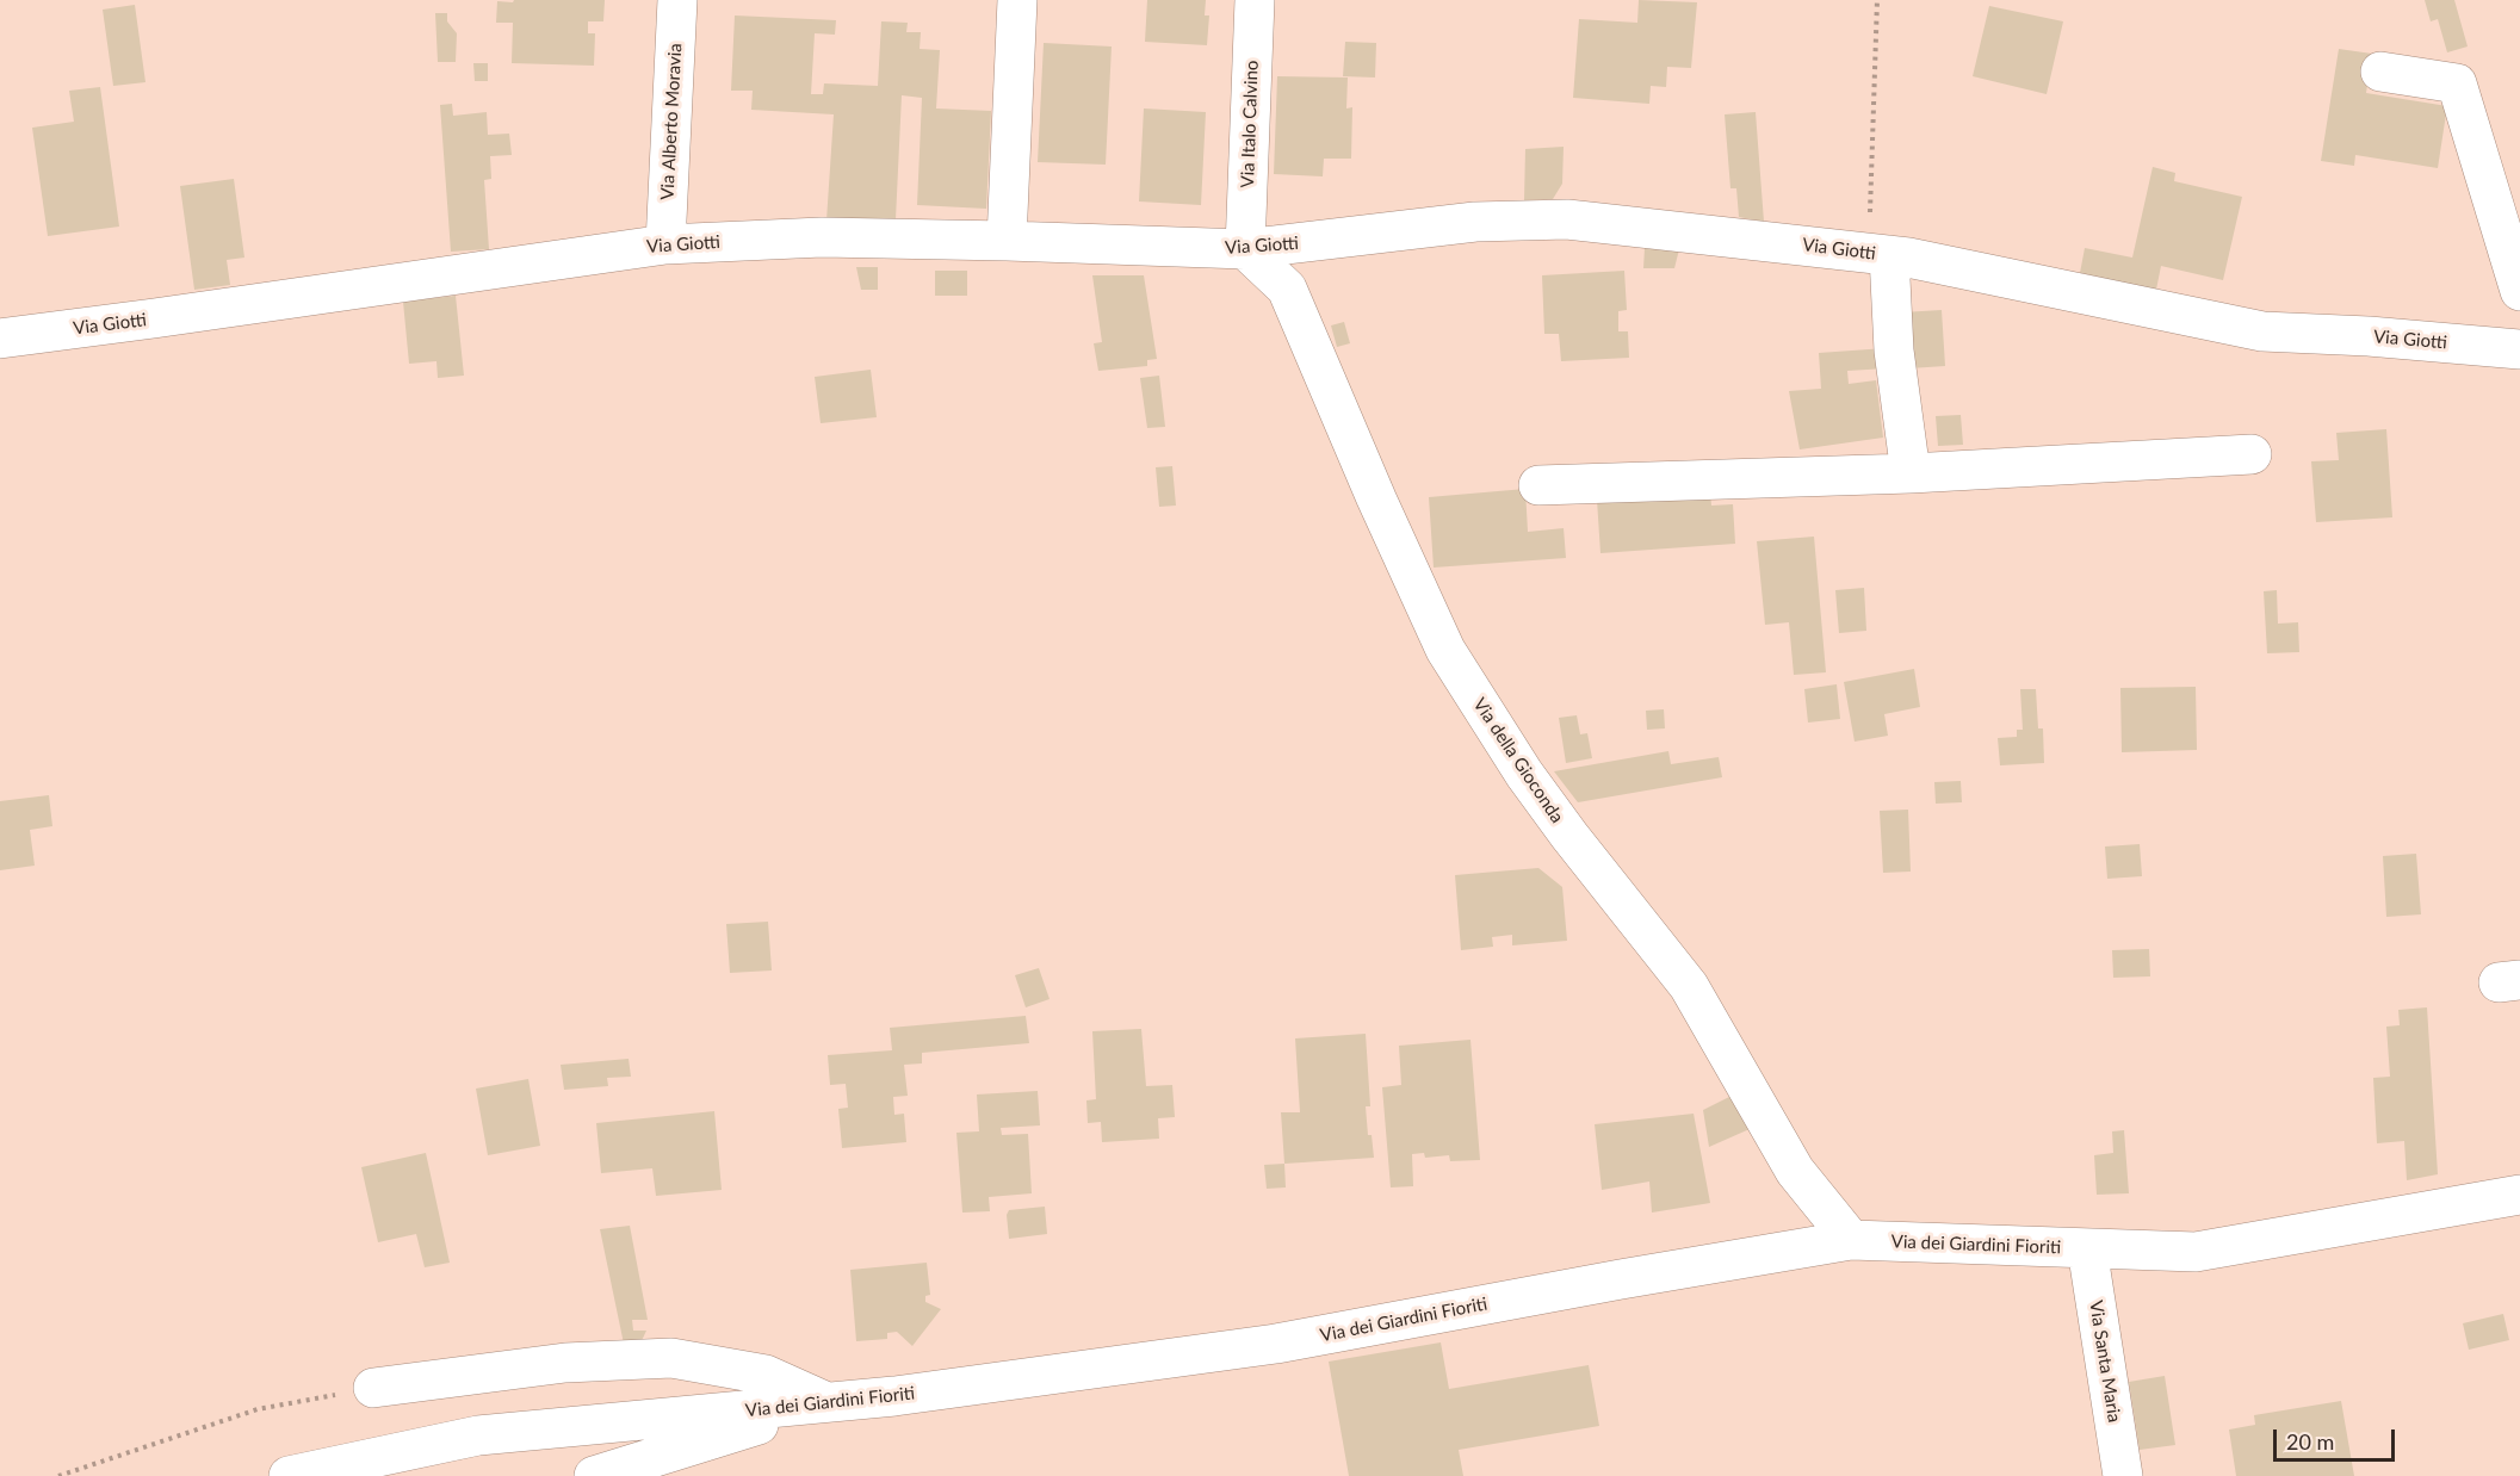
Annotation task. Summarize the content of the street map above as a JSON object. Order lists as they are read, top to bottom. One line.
{"streets":{"street":["Via Alberto Moravia","Via Italo Calvino","Via Giotti","Via della Gioconda","Via dei Giardini Fioriti","Via Santa Maria"]},"crossings":[["Via Alberto Moravia","Via Giotti"],["Via Italo Calvino","Via Giotti"],["Via Italo Calvino","Via della Gioconda"],["Via Giotti","Via della Gioconda"],["Via della Gioconda","Via dei Giardini Fioriti"],["Via dei Giardini Fioriti","Via Santa Maria"]],"scale_bar":"20 m"}
